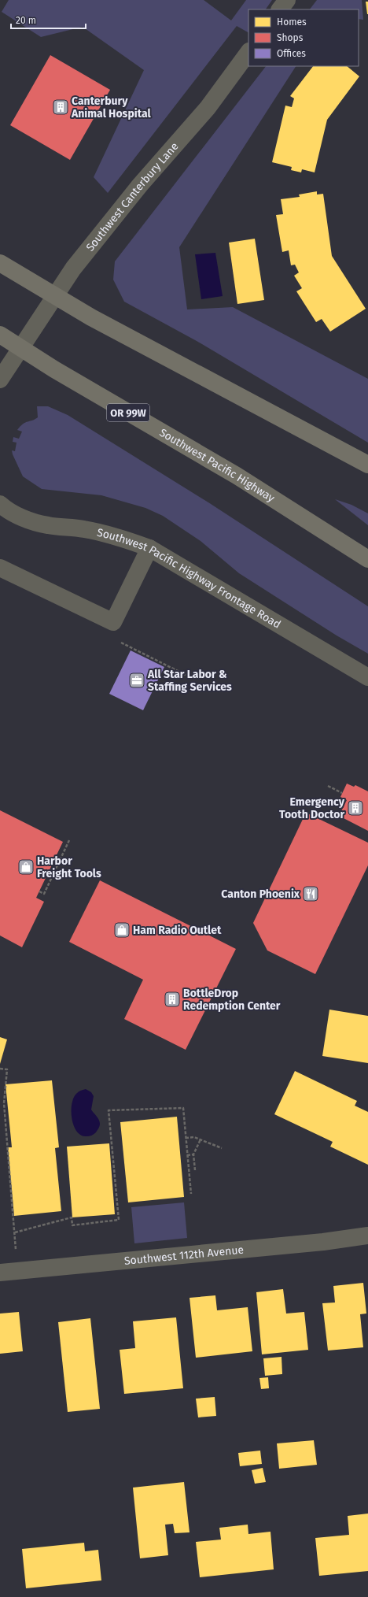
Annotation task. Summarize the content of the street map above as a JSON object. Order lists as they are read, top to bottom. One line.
{"streets":{"highway":["OR 99W","Southwest Pacific Highway"],"street":["Southwest Canterbury Lane","Southwest Pacific Highway Frontage Road","Southwest 112th Avenue"]},"crossings":[["Southwest Canterbury Lane","Southwest Pacific Highway"]],"places":{"building":["Canterbury Animal Hospital","Emergency Tooth Doctor","BottleDrop Redemption Center"],"office":["All Star Labor & Staffing Services"],"shop":["Harbor Freight Tools","Ham Radio Outlet"],"restaurant":["Canton Phoenix"]},"legend":["Homes","Shops","Offices"],"scale_bar":"20 m"}
